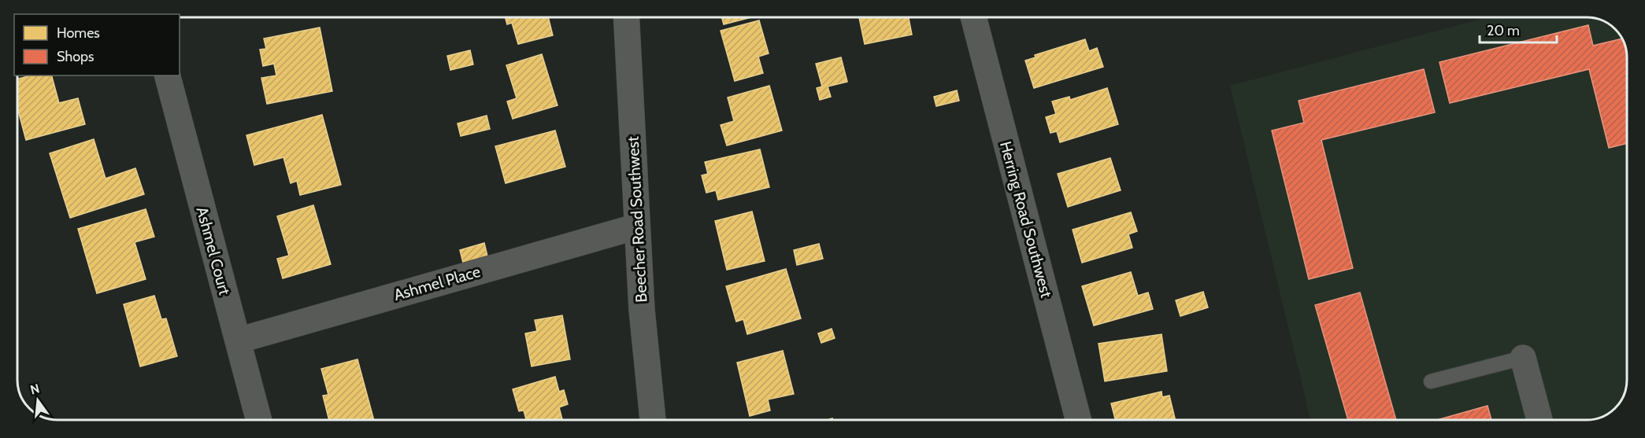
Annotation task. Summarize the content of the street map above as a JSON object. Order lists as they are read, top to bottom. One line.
{"streets":{"street":["Beecher Road Southwest","Herring Road Southwest","Ashmel Court","Ashmel Place"]},"crossings":[["Beecher Road Southwest","Ashmel Place"],["Ashmel Court","Ashmel Place"]],"legend":["Homes","Shops"],"scale_bar":"20 m","north":"top"}
